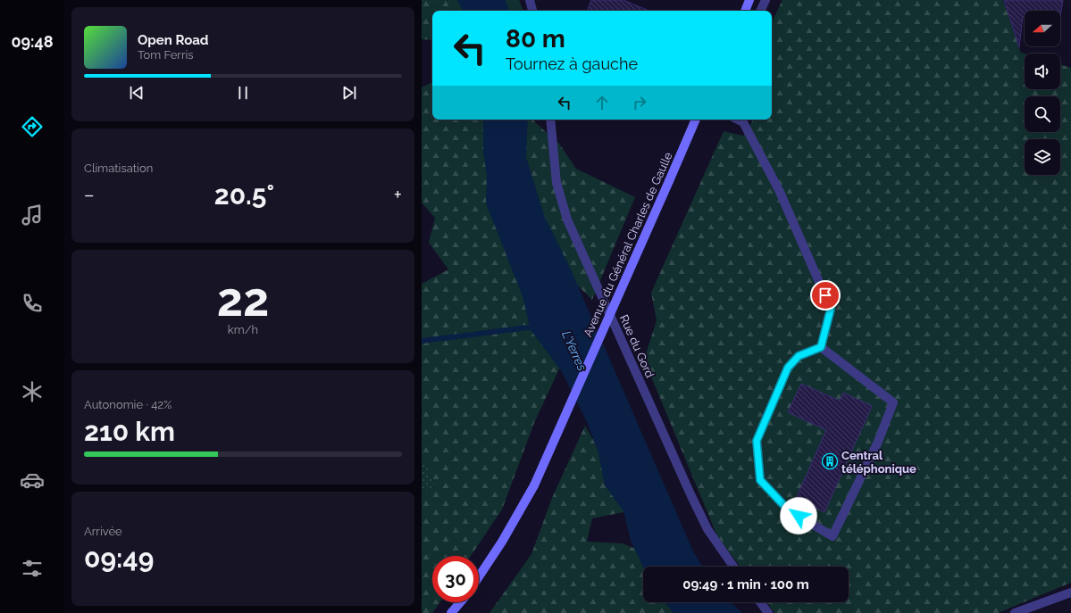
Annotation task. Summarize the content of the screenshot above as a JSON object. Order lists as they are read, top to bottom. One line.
{"streets":{"main road":["Avenue du Général Charles de Gaulle"],"street":["Rue du Gord"]},"water":["L'Yerres"],"places":{"building":["Central téléphonique"]},"north":"left","page":{"tabs":"09:48","turn":["80 m","Tournez à gauche"],"song":["Open Road","Tom Ferris"],"tile":["Climatisation",["22","km/h"],["Autonomie · 42%","210 km"],["Arrivée","09:49"]],"heat":["−","20.5°","+"],"limit":"30","trip":"09:49 · 1 min · 100 m"}}
